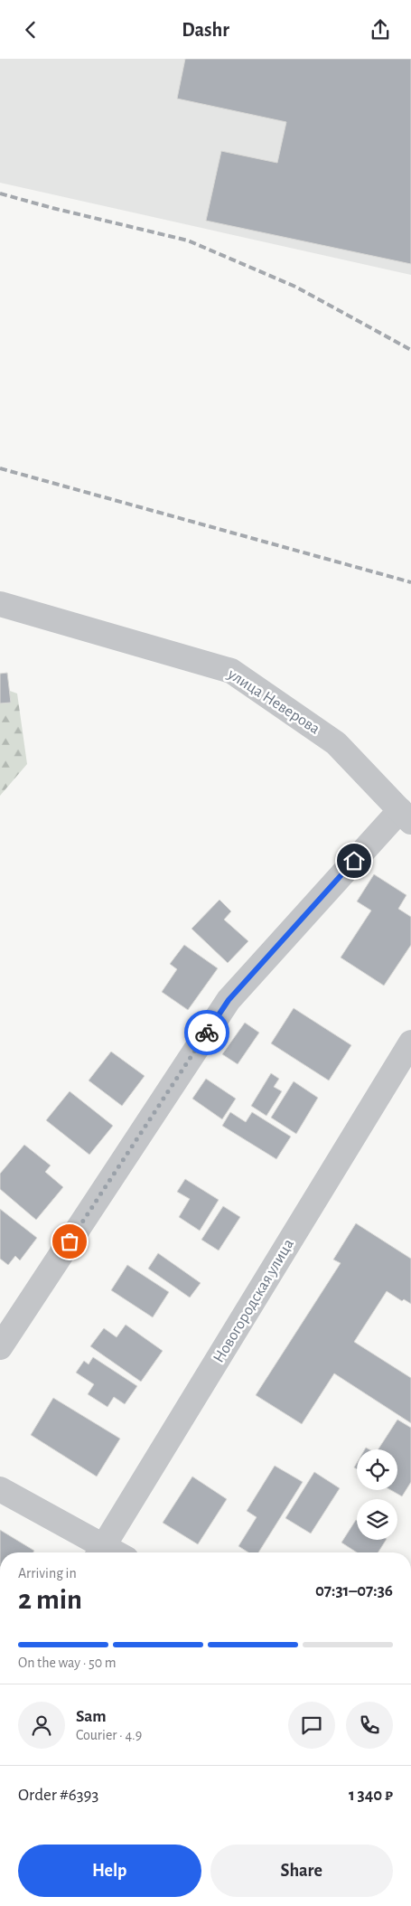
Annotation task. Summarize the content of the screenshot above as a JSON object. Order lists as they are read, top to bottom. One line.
{"streets":{"street":["улица Неверова","Новогородская улица"]},"page":{"header":"Dashr","heading":["2 min","Arriving in","07:31–07:36"],"panel":["Sam","Courier · 4.9","Order #6393","1 340 ₽"],"bar":"On the way · 50 m","buttons":["Help","Share"]}}
